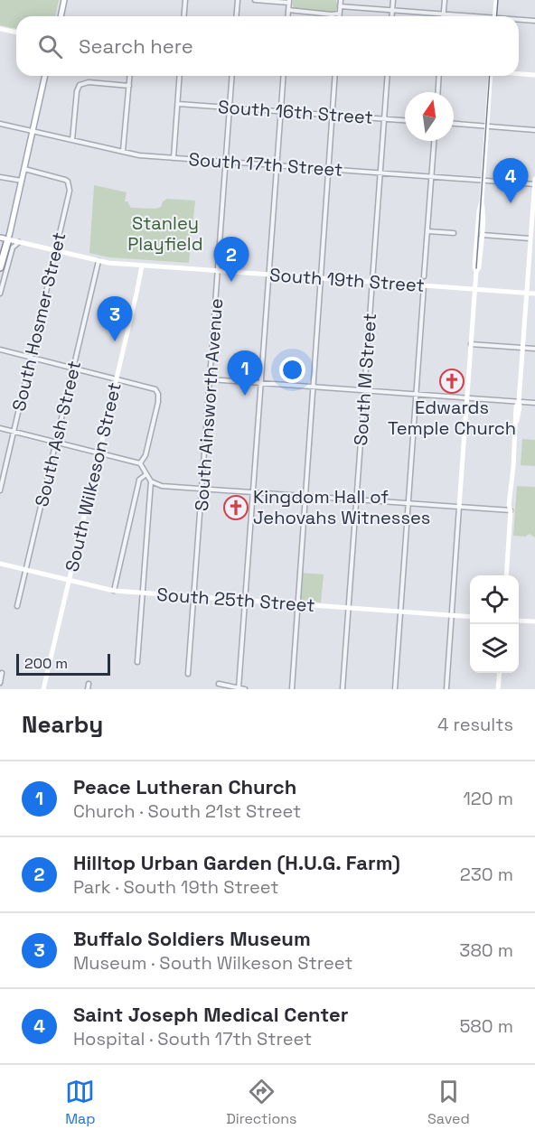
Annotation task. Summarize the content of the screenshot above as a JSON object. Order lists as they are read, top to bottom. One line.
{"streets":{"street":["South 16th Street","South 17th Street","South 19th Street","South Hosmer Street","South M Street","South Ainsworth Avenue","South Ash Street","South Wilkeson Street","South 25th Street"]},"crossings":[["South 16th Street","South M Street"],["South 16th Street","South Ainsworth Avenue"],["South 17th Street","South M Street"],["South 17th Street","South Ainsworth Avenue"],["South 19th Street","South Hosmer Street"],["South 19th Street","South M Street"],["South 19th Street","South Ainsworth Avenue"],["South 19th Street","South Ash Street"],["South 19th Street","South Wilkeson Street"],["South M Street","South 25th Street"],["South Ainsworth Avenue","South 25th Street"],["South Ash Street","South 25th Street"],["South Wilkeson Street","South 25th Street"]],"parks":["Stanley Playfield"],"places":{"church":["Edwards Temple Church","Kingdom Hall of Jehovahs Witnesses"]},"scale_bar":"200 m","north":"top","page":{"search":"Search here","pins":["4","2","3","1"],"scale":"200 m","heading":["Nearby","4 results"],"list":[{"mark":"1","name":"Peace Lutheran Church","note":"Church · South 21st Street","value":"120 m"},{"mark":"2","name":"Hilltop Urban Garden (H.U.G. Farm)","note":"Park · South 19th Street","value":"230 m"},{"mark":"3","name":"Buffalo Soldiers Museum","note":"Museum · South Wilkeson Street","value":"380 m"},{"mark":"4","name":"Saint Joseph Medical Center","note":"Hospital · South 17th Street","value":"580 m"}],"nav":["Map","Directions","Saved"]}}
